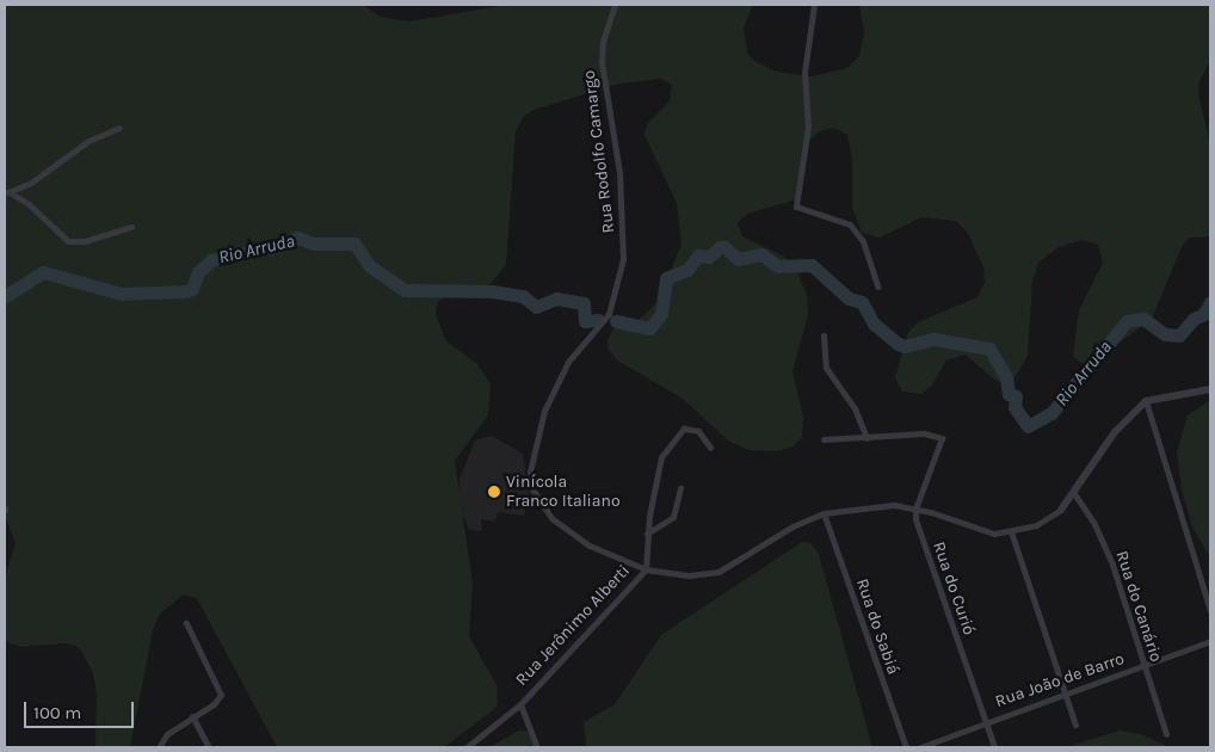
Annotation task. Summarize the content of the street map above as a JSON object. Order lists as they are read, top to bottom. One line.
{"streets":{"street":["Rua Rodolfo Camargo","Rua do Curió","Rua do Canário","Rua Jerônimo Alberti","Rua do Sabiá","Rua João de Barro"]},"crossings":[["Rua Rodolfo Camargo","Rua Jerônimo Alberti"],["Rua do Curió","Rua Jerônimo Alberti"],["Rua do Curió","Rua João de Barro"],["Rua do Canário","Rua Jerônimo Alberti"],["Rua do Canário","Rua João de Barro"],["Rua Jerônimo Alberti","Rua do Sabiá"]],"water":["Rio Arruda"],"places":["Vinícola Franco Italiano"],"scale_bar":"100 m"}
